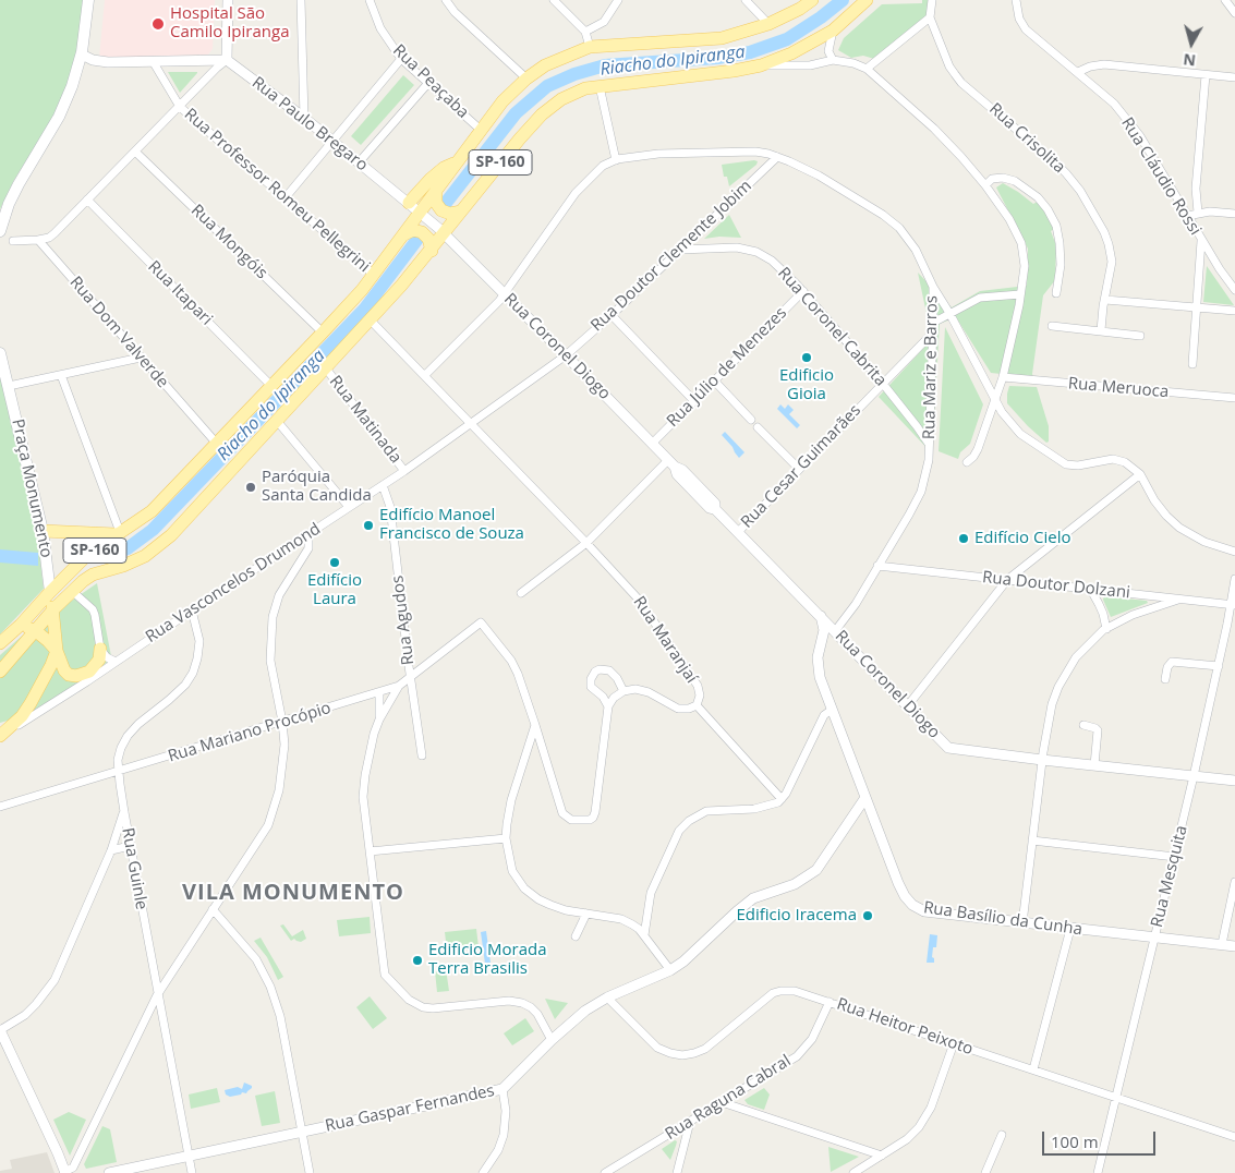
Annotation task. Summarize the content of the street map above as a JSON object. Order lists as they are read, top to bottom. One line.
{"streets":{"main road":["SP-160","Praça Monumento"],"street":["Rua Peaçaba","Rua Paulo Bregaro","Rua Crisolita","Rua Cláudio Rossi","Rua Professor Romeu Pellegrini","Rua Mongóis","Rua Doutor Clemente Jobim","Rua Itapari","Rua Coronel Cabrita","Rua Dom Valverde","Rua Coronel Diogo","Rua Júlio de Menezes","Rua Mariz e Barros","Rua Meruoca","Rua Matinada","Rua Cesar Guimarães","Rua Vasconcelos Drumond","Rua Doutor Dolzani","Rua Agudos","Rua Maranjaí","Rua Mariano Procópio","Rua Guinle","Rua Mesquita","Rua Basílio da Cunha","Rua Heitor Peixoto","Rua Raguna Cabral","Rua Gaspar Fernandes"]},"crossings":[["Rua Peaçaba","SP-160"],["Rua Paulo Bregaro","SP-160"],["Rua Paulo Bregaro","Rua Coronel Diogo"],["SP-160","Rua Professor Romeu Pellegrini"],["SP-160","Rua Mongóis"],["SP-160","Rua Itapari"],["SP-160","Rua Dom Valverde"],["SP-160","Rua Coronel Diogo"],["SP-160","Rua Matinada"],["SP-160","Praça Monumento"],["SP-160","Rua Maranjaí"],["Rua Doutor Clemente Jobim","Rua Coronel Cabrita"],["Rua Doutor Clemente Jobim","Rua Coronel Diogo"],["Rua Doutor Clemente Jobim","Rua Mariz e Barros"],["Rua Doutor Clemente Jobim","Rua Vasconcelos Drumond"],["Rua Coronel Cabrita","Rua Júlio de Menezes"],["Rua Coronel Cabrita","Rua Mariz e Barros"],["Rua Coronel Cabrita","Rua Cesar Guimarães"],["Rua Coronel Diogo","Rua Júlio de Menezes"],["Rua Coronel Diogo","Rua Mariz e Barros"],["Rua Coronel Diogo","Rua Cesar Guimarães"],["Rua Coronel Diogo","Rua Vasconcelos Drumond"],["Rua Coronel Diogo","Rua Mesquita"],["Rua Coronel Diogo","Rua Basílio da Cunha"],["Rua Mariz e Barros","Rua Cesar Guimarães"],["Rua Mariz e Barros","Rua Doutor Dolzani"],["Rua Matinada","Rua Vasconcelos Drumond"],["Praça Monumento","Rua Vasconcelos Drumond"],["Rua Vasconcelos Drumond","Rua Agudos"],["Rua Vasconcelos Drumond","Rua Maranjaí"],["Rua Vasconcelos Drumond","Rua Guinle"],["Rua Doutor Dolzani","Rua Mesquita"],["Rua Agudos","Rua Mariano Procópio"],["Rua Mariano Procópio","Rua Guinle"],["Rua Guinle","Rua Gaspar Fernandes"],["Rua Mesquita","Rua Basílio da Cunha"],["Rua Mesquita","Rua Heitor Peixoto"],["Rua Basílio da Cunha","Rua Gaspar Fernandes"],["Rua Heitor Peixoto","Rua Raguna Cabral"],["Rua Heitor Peixoto","Rua Gaspar Fernandes"]],"districts":["VILA MONUMENTO"],"water":["Riacho do Ipiranga"],"places":["Hospital São Camilo Ipiranga","Edificio Gioia","Paróquia Santa Candida","Edifício Manoel Francisco de Souza","Edifício Cielo","Edifício Laura","Edificio Iracema","Edificio Morada Terra Brasilis"],"scale_bar":"100 m","north":"bottom"}
